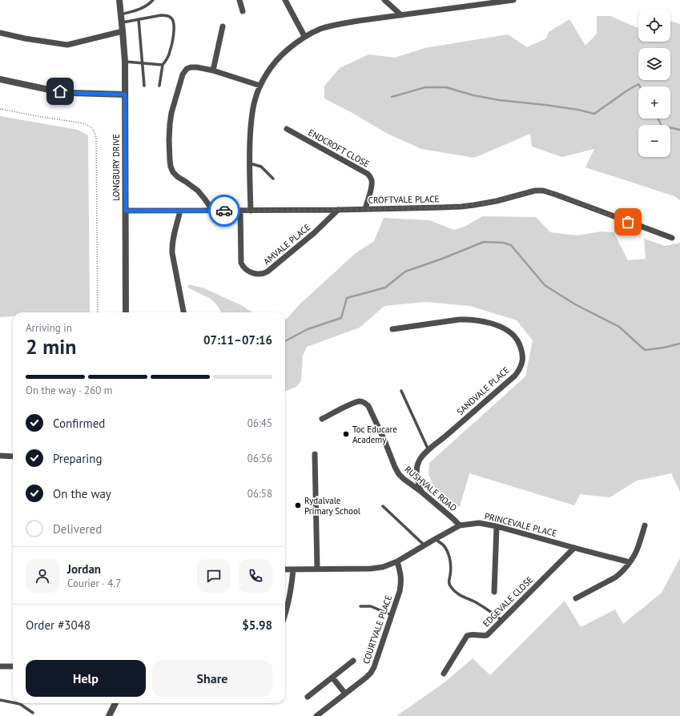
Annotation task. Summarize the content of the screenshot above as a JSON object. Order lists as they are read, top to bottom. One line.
{"streets":{"street":["ENDCROFT CLOSE","LONGBURY DRIVE","CROFTVALE PLACE","AMVALE PLACE","SANDVALE PLACE","RUSHVALE ROAD","PRINCEVALE PLACE","EDGEVALE CLOSE","COURTVALE PLACE"]},"crossings":[["ENDCROFT CLOSE","CROFTVALE PLACE"],["LONGBURY DRIVE","CROFTVALE PLACE"],["CROFTVALE PLACE","AMVALE PLACE"],["SANDVALE PLACE","RUSHVALE ROAD"],["RUSHVALE ROAD","PRINCEVALE PLACE"],["PRINCEVALE PLACE","EDGEVALE CLOSE"],["PRINCEVALE PLACE","COURTVALE PLACE"]],"places":["Toc Educare Academy","Rydalvale Primary School"],"page":{"map_buttons":["+","−"],"heading":["2 min","Arriving in","07:11–07:16"],"panel":["Jordan","Courier · 4.7","Order #3048","$5.98"],"bar":"On the way · 260 m","list":[["Confirmed","06:45"],["Preparing","06:56"],["On the way","06:58"],"Delivered"],"buttons":["Help","Share"]}}
